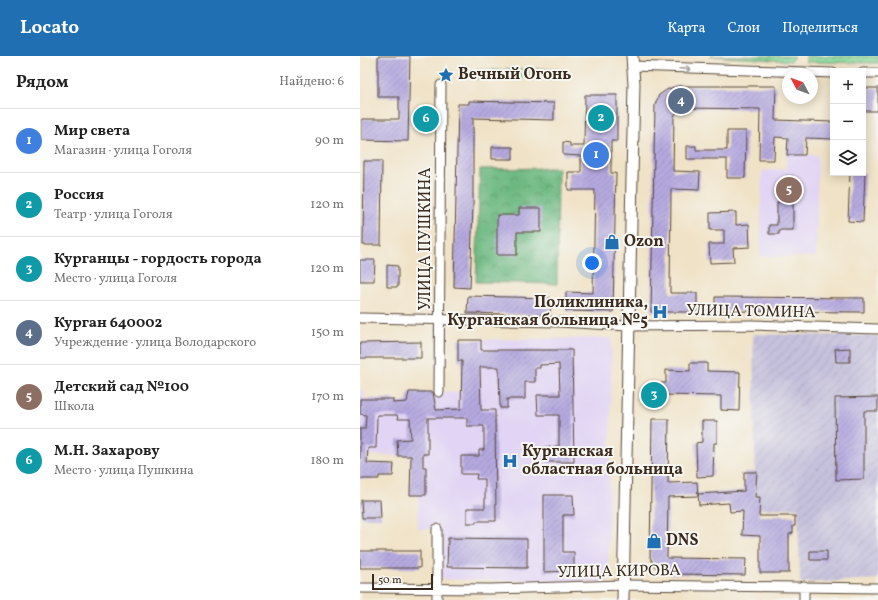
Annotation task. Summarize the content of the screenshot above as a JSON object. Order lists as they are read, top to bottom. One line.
{"streets":{"street":["УЛИЦА ПУШКИНА","УЛИЦА ТОМИНА","УЛИЦА КИРОВА"]},"crossings":[["УЛИЦА ПУШКИНА","УЛИЦА ТОМИНА"]],"places":{"place":["Вечный Огонь"],"shop":["Ozon","DNS"],"hospital":["Поликлиника, Курганская больница №5","Курганская областная больница"]},"scale_bar":"50 m","north":"top left","page":{"header":"Locato","nav":["Карта","Слои","Поделиться"],"heading":["Рядом","Найдено: 6"],"map_buttons":["+","−"],"pins":["4","2","6","1","5","3"],"list":[{"mark":"1","name":"Мир света","note":"Магазин · улица Гоголя","value":"90 m"},{"mark":"2","name":"Россия","note":"Театр · улица Гоголя","value":"120 m"},{"mark":"3","name":"Курганцы - гордость города","note":"Место · улица Гоголя","value":"120 m"},{"mark":"4","name":"Курган 640002","note":"Учреждение · улица Володарского","value":"150 m"},{"mark":"5","name":"Детский сад №100","note":"Школа","value":"170 m"},{"mark":"6","name":"М.Н. Захарову","note":"Место · улица Пушкина","value":"180 m"}],"scale":"50 m"}}
